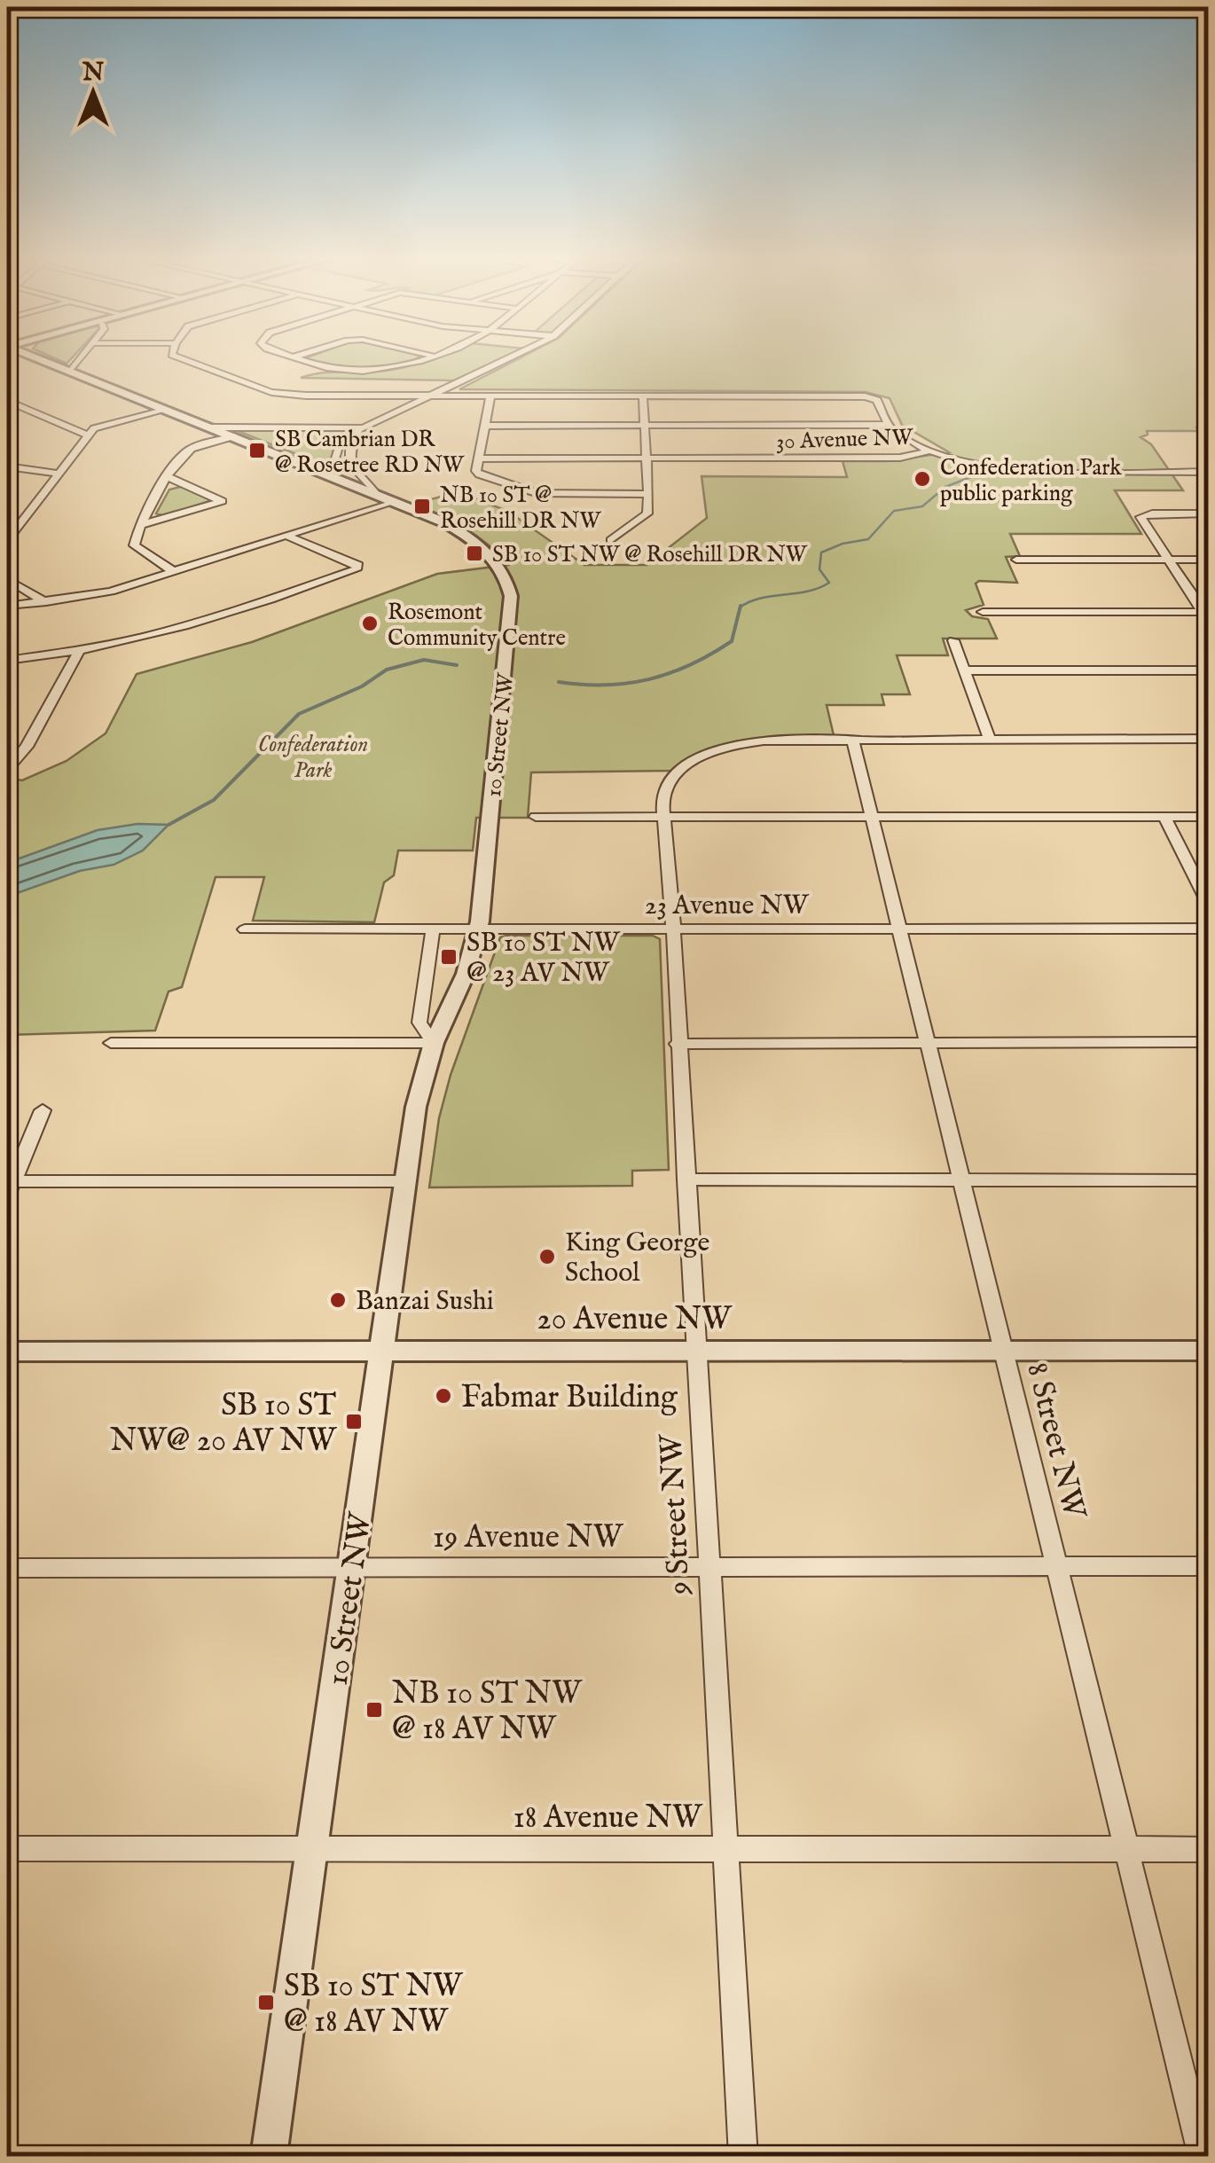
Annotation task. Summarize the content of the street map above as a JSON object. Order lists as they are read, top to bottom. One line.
{"streets":{"street":["30 Avenue NW","10 Street NW","23 Avenue NW","20 Avenue NW","8 Street NW","9 Street NW","19 Avenue NW","18 Avenue NW"]},"crossings":[["10 Street NW","23 Avenue NW"],["10 Street NW","20 Avenue NW"],["10 Street NW","19 Avenue NW"],["10 Street NW","18 Avenue NW"],["23 Avenue NW","8 Street NW"],["23 Avenue NW","9 Street NW"],["20 Avenue NW","8 Street NW"],["20 Avenue NW","9 Street NW"],["8 Street NW","9 Street NW"],["8 Street NW","19 Avenue NW"],["8 Street NW","18 Avenue NW"],["9 Street NW","19 Avenue NW"],["9 Street NW","18 Avenue NW"]],"parks":["Confederation Park"],"places":{"transit":["SB Cambrian DR @ Rosetree RD NW","NB 10 ST @ Rosehill DR NW","SB 10 ST NW @ Rosehill DR NW","SB 10 ST NW @ 23 AV NW","SB 10 ST NW@ 20 AV NW","NB 10 ST NW @ 18 AV NW","SB 10 ST NW @ 18 AV NW"],"other":["Confederation Park public parking","Rosemont Community Centre","King George School","Banzai Sushi","Fabmar Building"]},"north":"top"}
